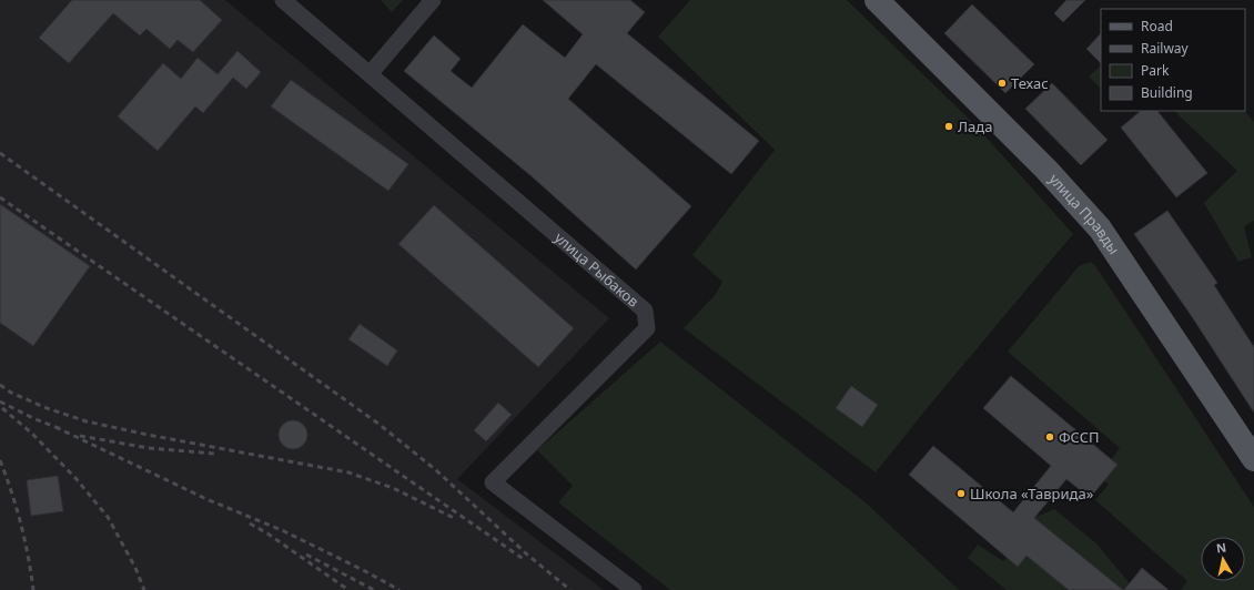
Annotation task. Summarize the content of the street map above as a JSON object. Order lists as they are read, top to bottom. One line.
{"streets":{"main road":["улица Правды"],"street":["улица Рыбаков"]},"places":["Техас","Лада","ФССП","Школа «Таврида»"],"legend":["Road","Railway","Park","Building"],"north":"top"}
